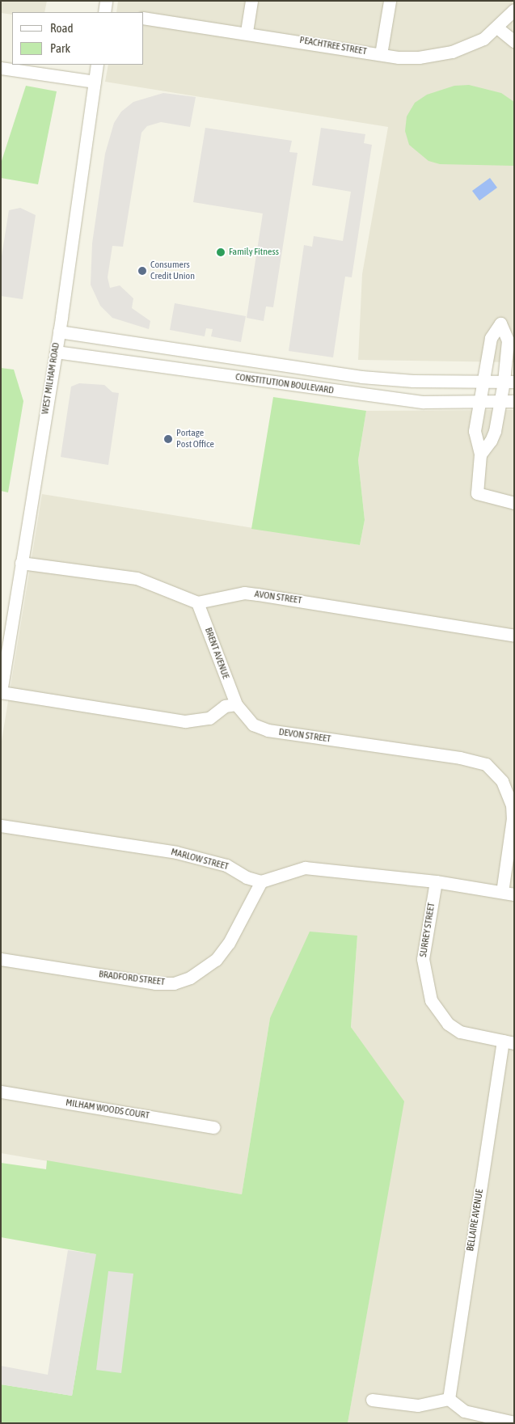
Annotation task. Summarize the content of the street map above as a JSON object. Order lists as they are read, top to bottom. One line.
{"streets":{"street":["PEACHTREE STREET","WEST MILHAM ROAD","CONSTITUTION BOULEVARD","AVON STREET","BRENT AVENUE","DEVON STREET","MARLOW STREET","SURREY STREET","BRADFORD STREET","MILHAM WOODS COURT","BELLAIRE AVENUE"]},"crossings":[["WEST MILHAM ROAD","CONSTITUTION BOULEVARD"],["AVON STREET","BRENT AVENUE"],["BRENT AVENUE","DEVON STREET"],["MARLOW STREET","BRADFORD STREET"],["SURREY STREET","BELLAIRE AVENUE"]],"places":["Family Fitness","Consumers Credit Union","Portage Post Office"],"legend":["Road","Park"]}
